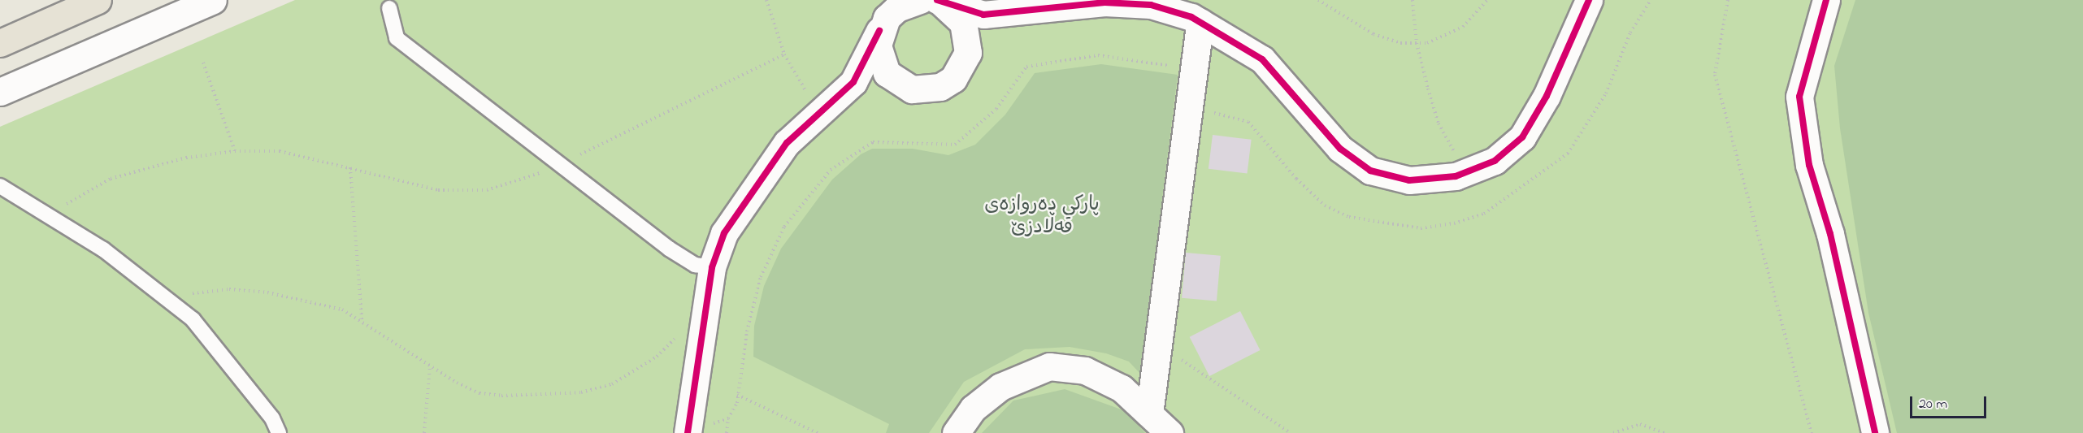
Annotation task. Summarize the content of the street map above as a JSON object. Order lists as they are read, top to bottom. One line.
{"parks":["پارکی دەروازەی قەڵادزێ"],"scale_bar":"20 m"}
